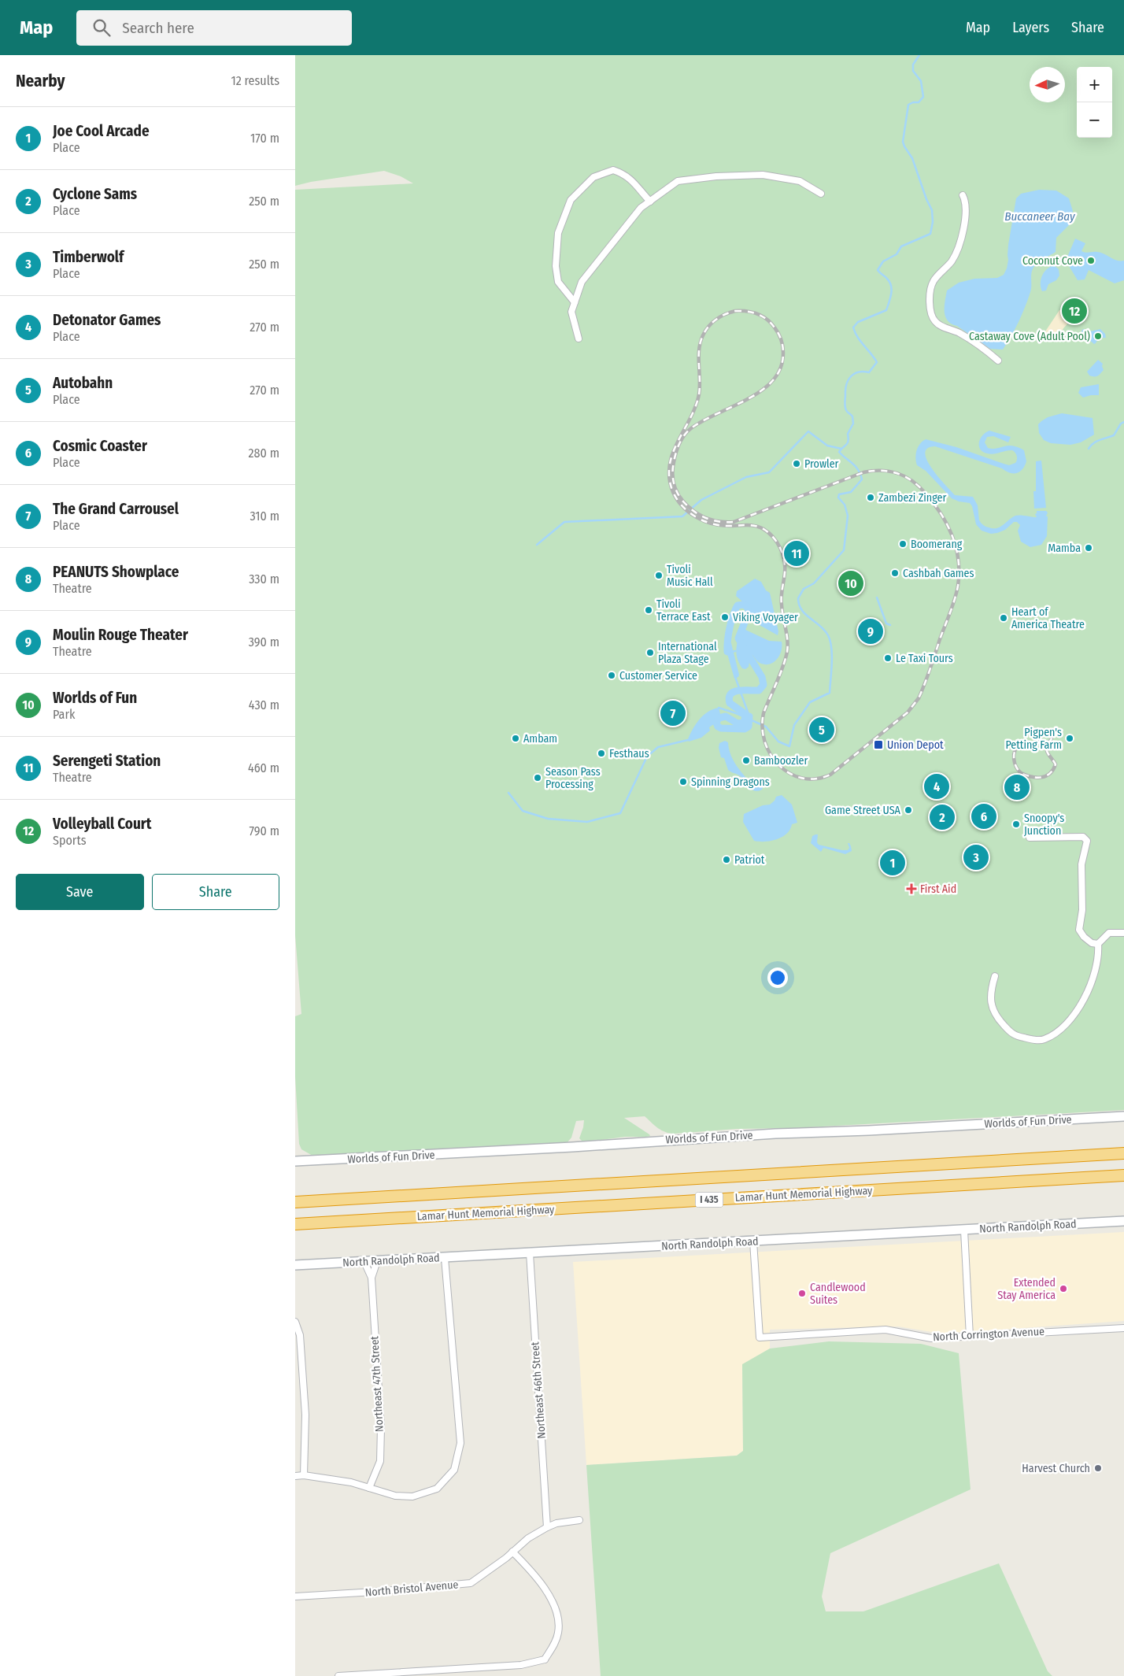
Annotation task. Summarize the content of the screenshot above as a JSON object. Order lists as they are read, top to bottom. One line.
{"streets":{"highway":["Lamar Hunt Memorial Highway","I 435"],"main road":["Worlds of Fun Drive","North Randolph Road"],"street":["North Corrington Avenue","Northeast 47th Street","Northeast 46th Street","North Bristol Avenue"]},"crossings":[["North Randolph Road","North Corrington Avenue"],["North Randolph Road","Northeast 47th Street"],["North Randolph Road","Northeast 46th Street"],["Northeast 46th Street","North Bristol Avenue"]],"water":["Buccaneer Bay"],"places":{"other":["Coconut Cove","Castaway Cove (Adult Pool)","Prowler","Zambezi Zinger","Boomerang","Mamba","Cashbah Games","Tivoli Music Hall","Tivoli Terrace East","Viking Voyager","Heart of America Theatre","International Plaza Stage","Le Taxi Tours","Customer Service","Ambam","Pigpen's Petting Farm","Festhaus","Bamboozler","Season Pass Processing","Spinning Dragons","Game Street USA","Snoopy's Junction","Patriot","Extended Stay America","Candlewood Suites","Harvest Church"],"transit":["Union Depot"],"health":["First Aid"]},"north":"left","page":{"header":"Map","search":"Search here","nav":["Map","Layers","Share"],"heading":["Nearby","12 results"],"map_buttons":["+","−"],"list":[{"mark":"1","name":"Joe Cool Arcade","note":"Place","value":"170 m"},{"mark":"2","name":"Cyclone Sams","note":"Place","value":"250 m"},{"mark":"3","name":"Timberwolf","note":"Place","value":"250 m"},{"mark":"4","name":"Detonator Games","note":"Place","value":"270 m"},{"mark":"5","name":"Autobahn","note":"Place","value":"270 m"},{"mark":"6","name":"Cosmic Coaster","note":"Place","value":"280 m"},{"mark":"7","name":"The Grand Carrousel","note":"Place","value":"310 m"},{"mark":"8","name":"PEANUTS Showplace","note":"Theatre","value":"330 m"},{"mark":"9","name":"Moulin Rouge Theater","note":"Theatre","value":"390 m"},{"mark":"10","name":"Worlds of Fun","note":"Park","value":"430 m"},{"mark":"11","name":"Serengeti Station","note":"Theatre","value":"460 m"},{"mark":"12","name":"Volleyball Court","note":"Sports","value":"790 m"}],"pins":["12","11","10","9","7","5","4","8","6","2","3","1"],"buttons":["Save","Share"]}}
